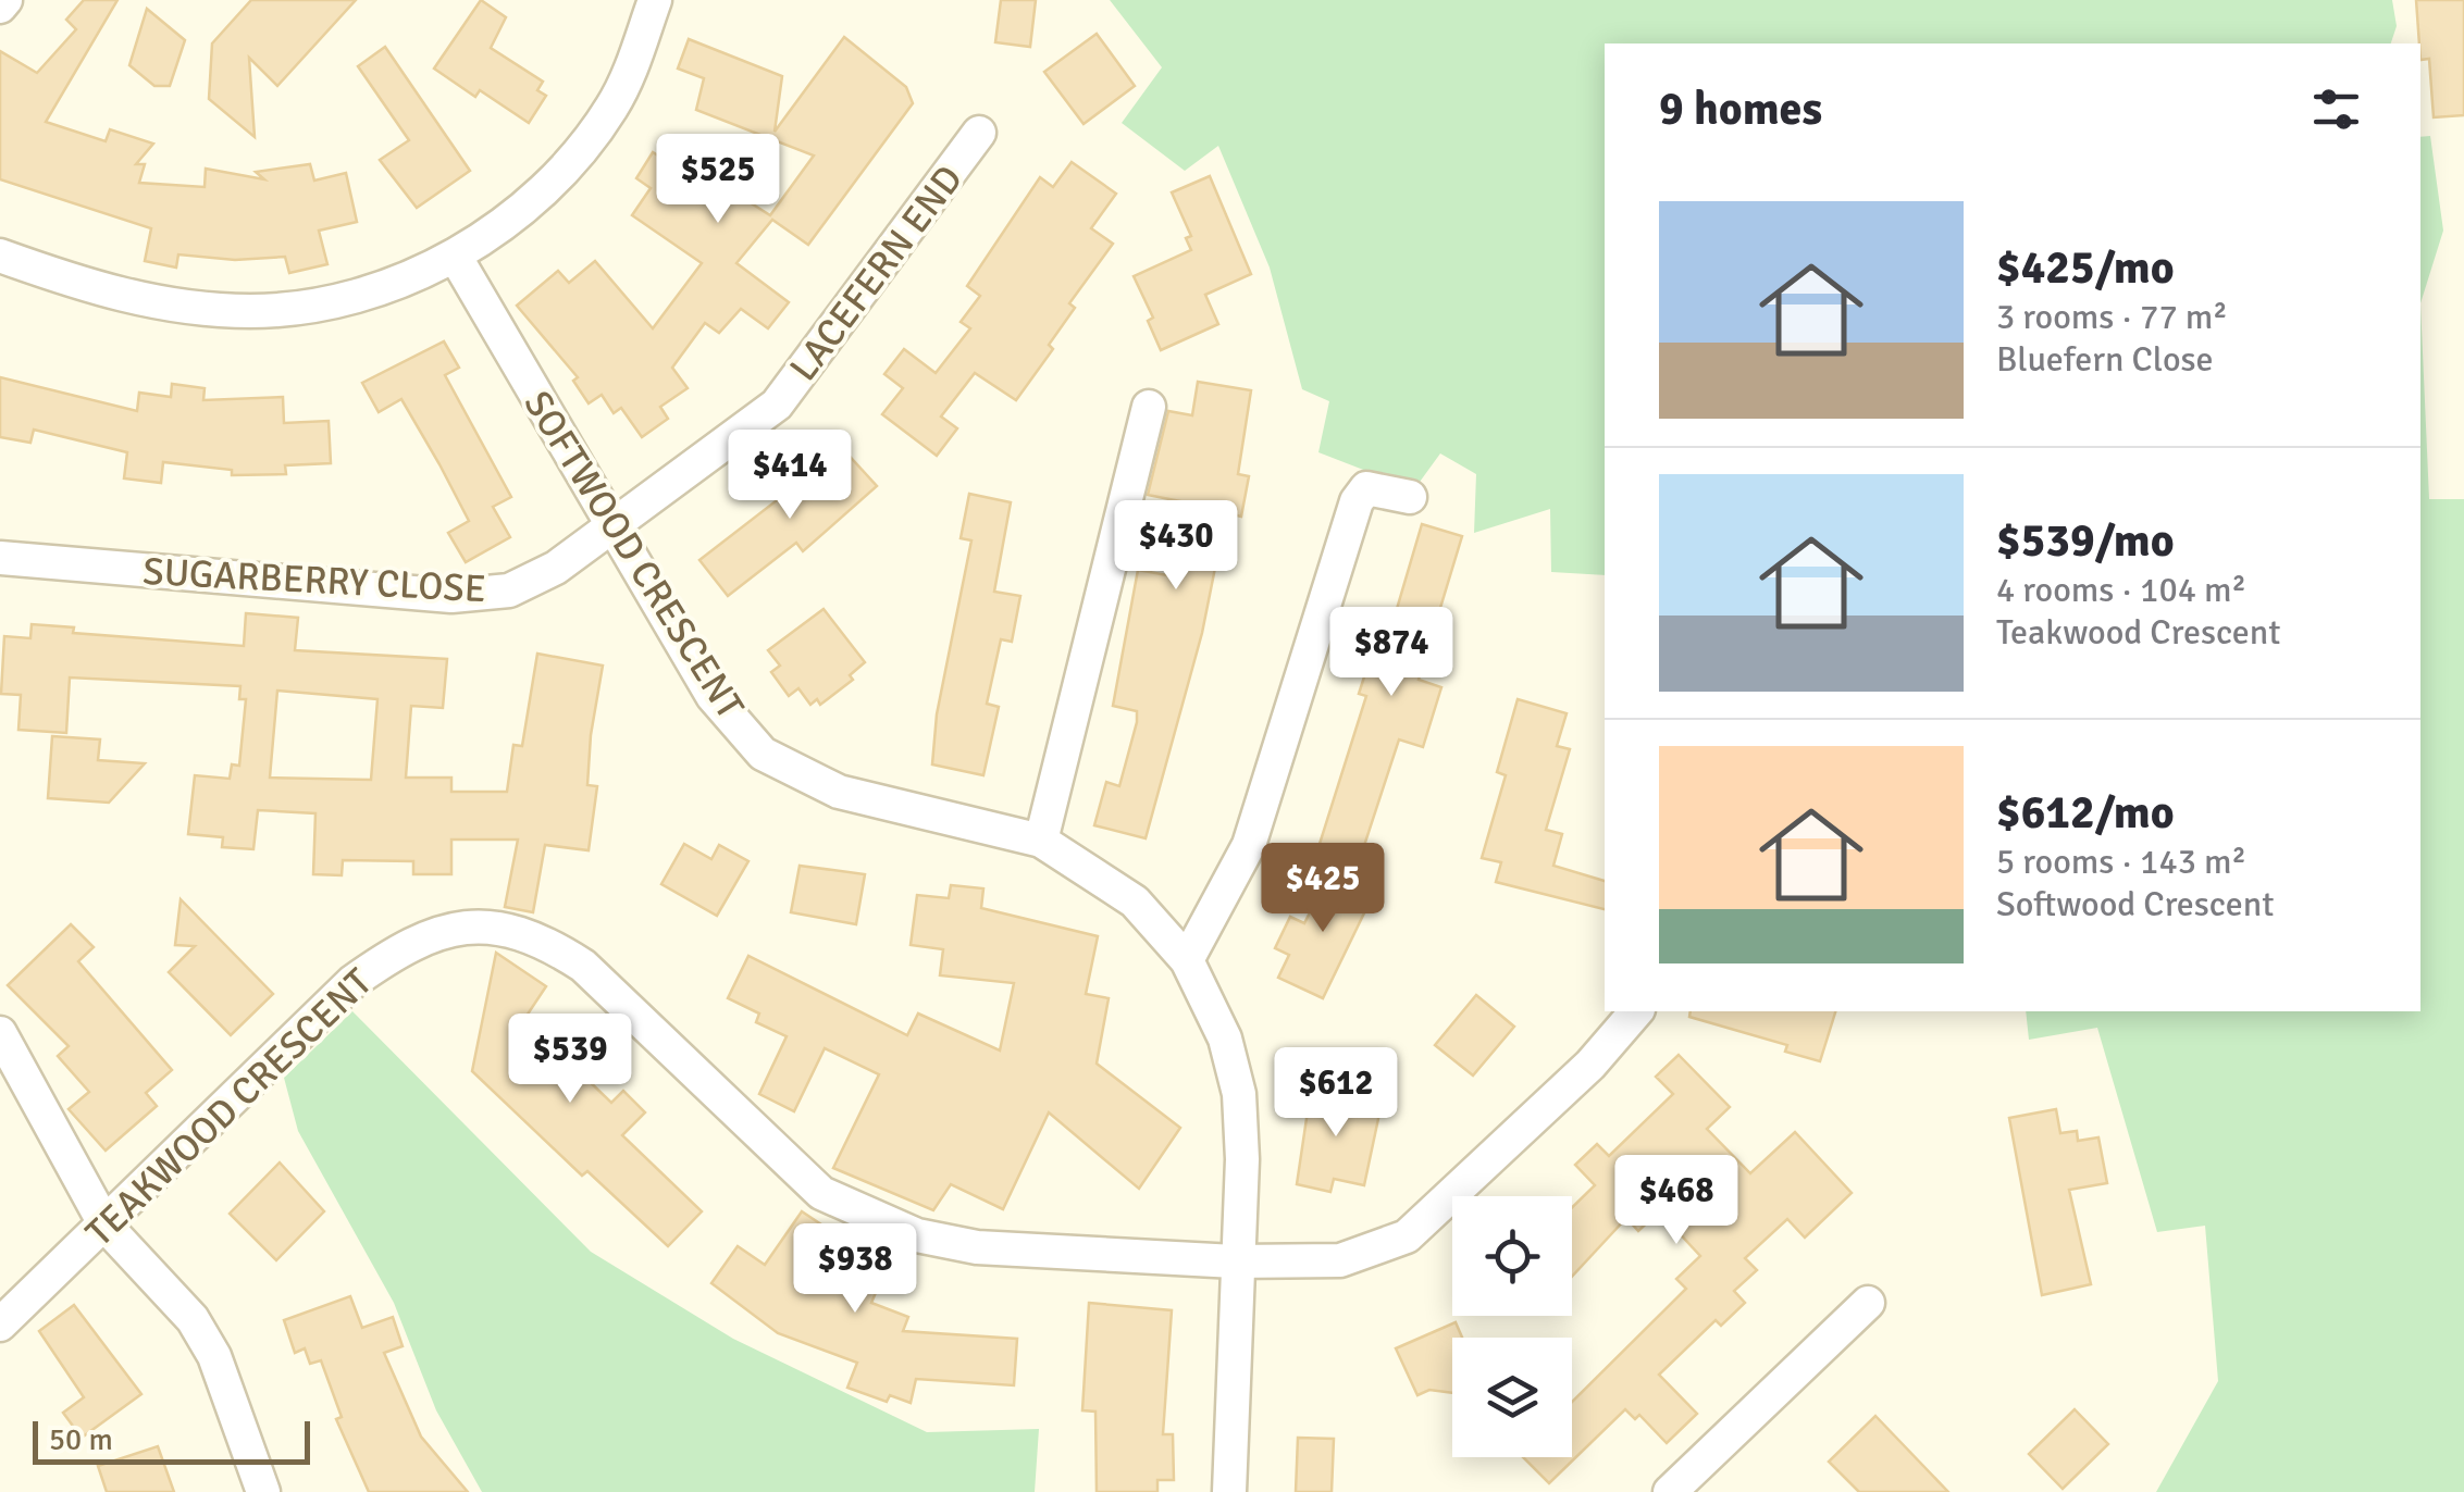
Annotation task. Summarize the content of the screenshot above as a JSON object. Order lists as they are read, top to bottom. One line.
{"streets":{"street":["LACEFERN END","SOFTWOOD CRESCENT","SUGARBERRY CLOSE","TEAKWOOD CRESCENT"]},"crossings":[["LACEFERN END","SOFTWOOD CRESCENT"],["LACEFERN END","SUGARBERRY CLOSE"],["SOFTWOOD CRESCENT","SUGARBERRY CLOSE"],["SOFTWOOD CRESCENT","TEAKWOOD CRESCENT"]],"scale_bar":"50 m","page":{"heading":"9 homes","price":["$525","$414","$430","$874","$425","$539","$612","$468","$938"],"list":[{"name":"$425/mo","note":"3 rooms · 77 m² · Bluefern Close"},{"name":"$539/mo","note":"4 rooms · 104 m² · Teakwood Crescent"},{"name":"$612/mo","note":"5 rooms · 143 m² · Softwood Crescent"}],"scale":"50 m"}}
